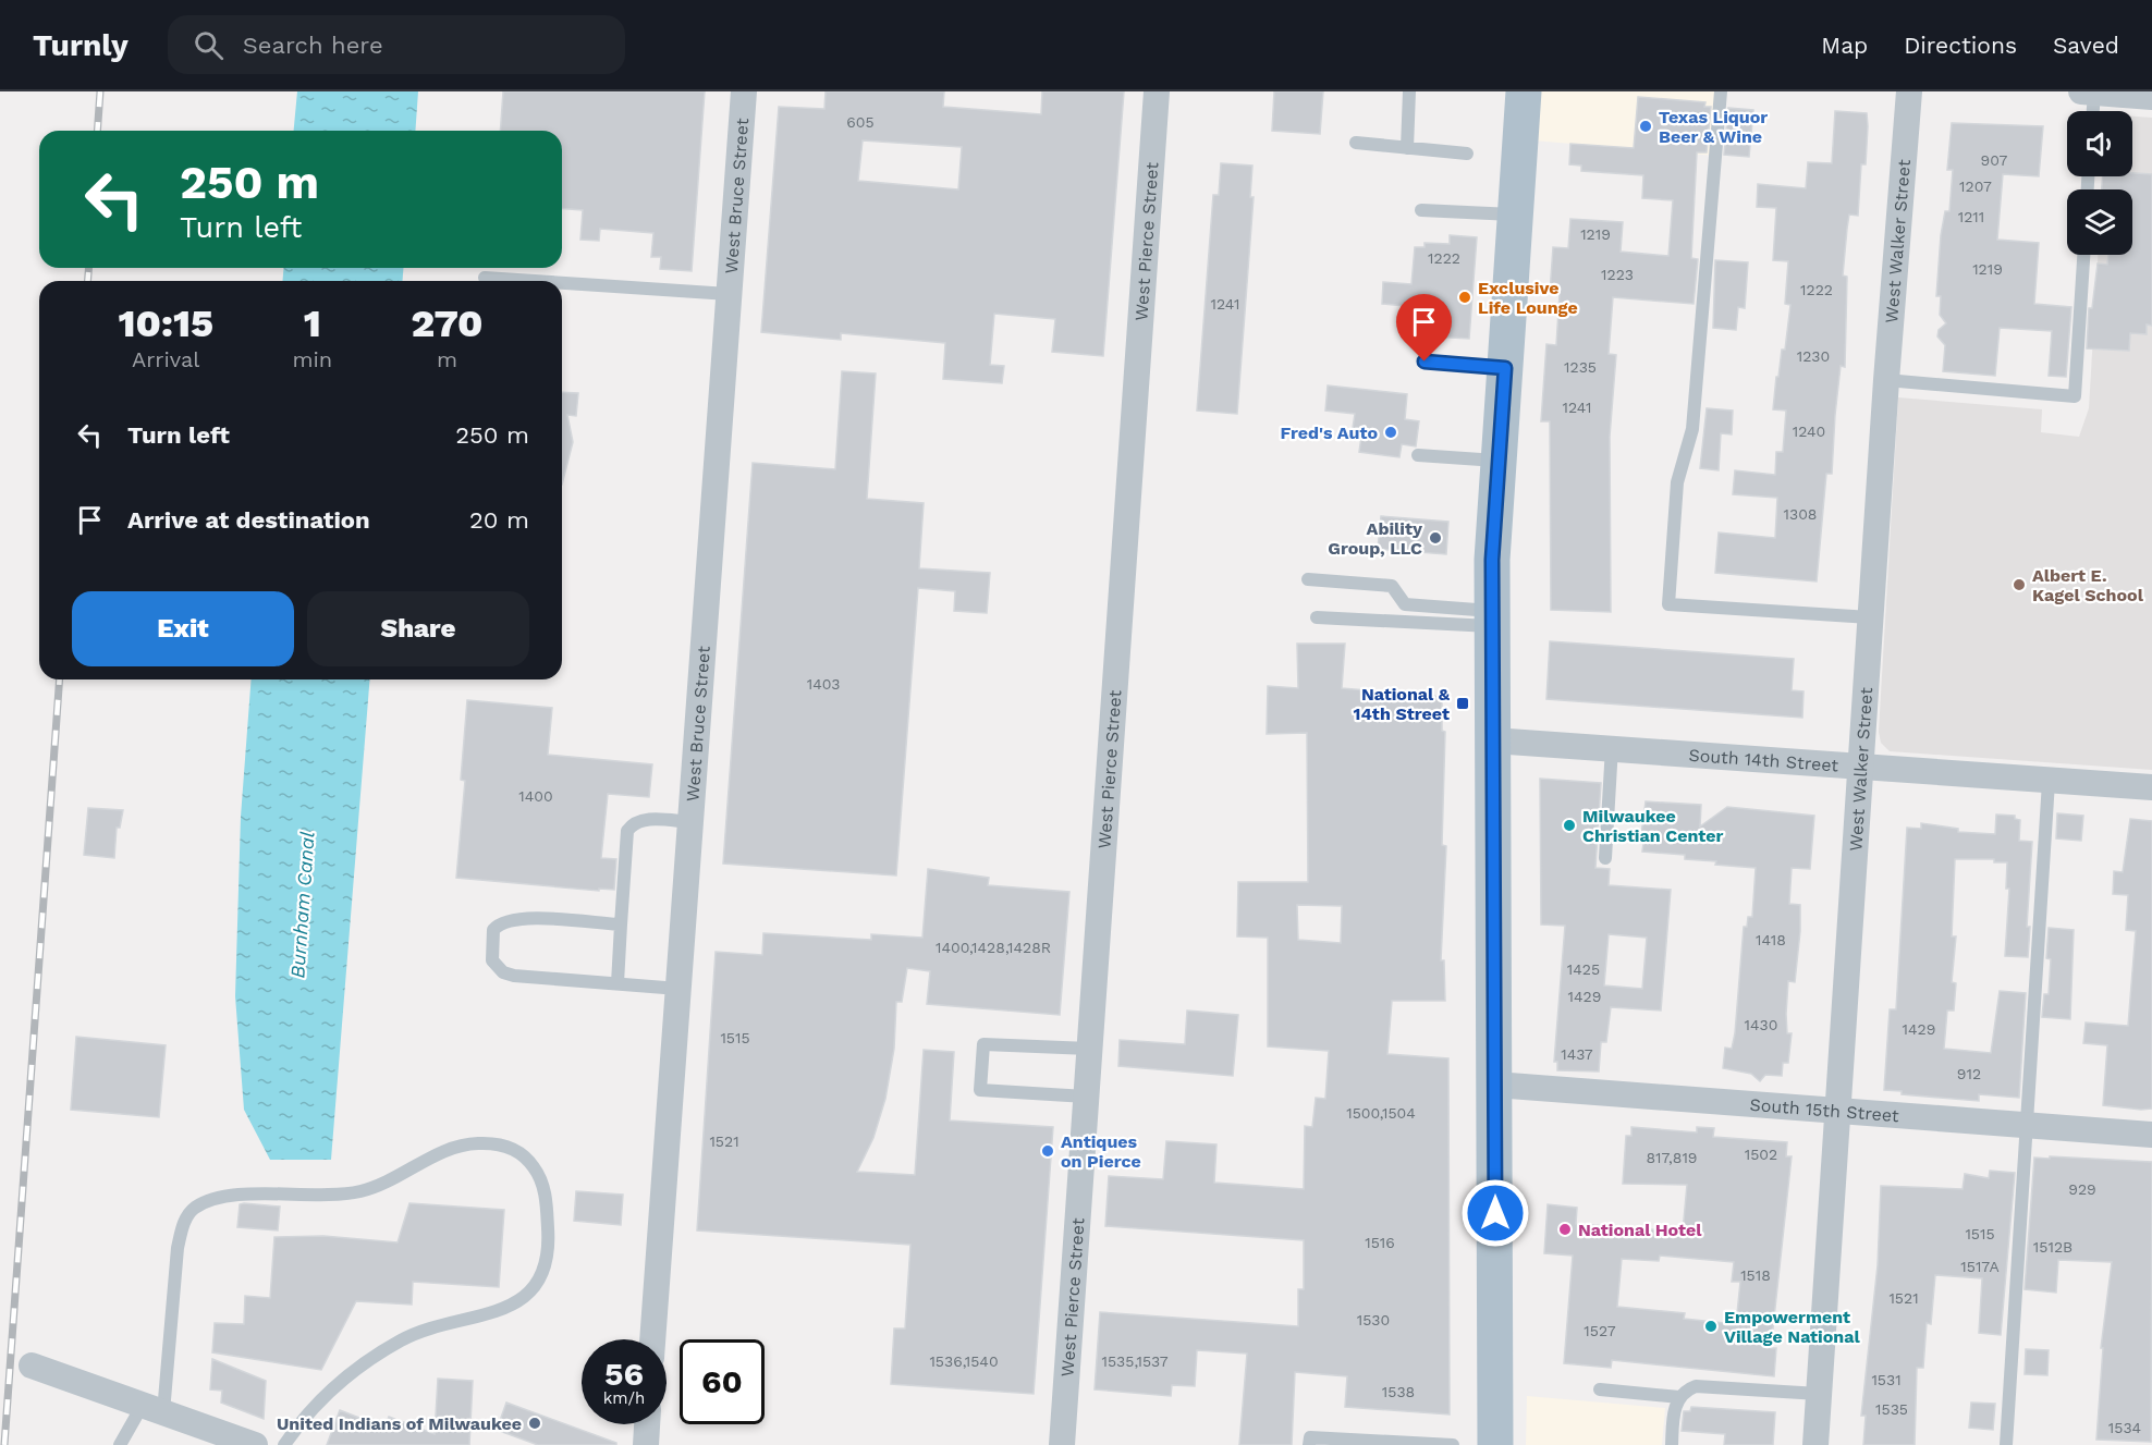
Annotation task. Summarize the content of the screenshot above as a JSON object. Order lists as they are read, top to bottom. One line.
{"streets":{"street":["West Bruce Street","West Pierce Street","West Walker Street","South 14th Street","South 15th Street"]},"crossings":[["West Walker Street","South 14th Street"],["West Walker Street","South 15th Street"]],"water":["Burnham Canal"],"places":{"other":["Texas Liquor Beer & Wine","Exclusive Life Lounge","Fred's Auto","Ability Group, LLC","Albert E. Kagel School","Milwaukee Christian Center","Antiques on Pierce","National Hotel","Empowerment Village National","United Indians of Milwaukee"],"transit":["National & 14th Street"]},"house_numbers":["605","907","1207","1211","1219","1222","1219","1223","1222","1241","1230","1235","1241","1240","1308","1403","1400","1418","1400,1428,1428R","1425","1429","1430","1429","1515","1437","912","1500,1504","1521","1502","817,819","929","1515","1516","1512B","1517A","1518","1521","1530","1527","1536,1540","1535,1537","1531","1538","1535","1534"],"page":{"header":"Turnly","search":"Search here","nav":["Map","Directions","Saved"],"turn":["250 m","Turn left"],"eta":["10:15","Arrival","1","min","270","m"],"list":[{"name":"Turn left","value":"250 m"},{"name":"Arrive at destination","value":"20 m"}],"buttons":["Exit","Share"],"speed":"56 km/h","limit":"60"}}
